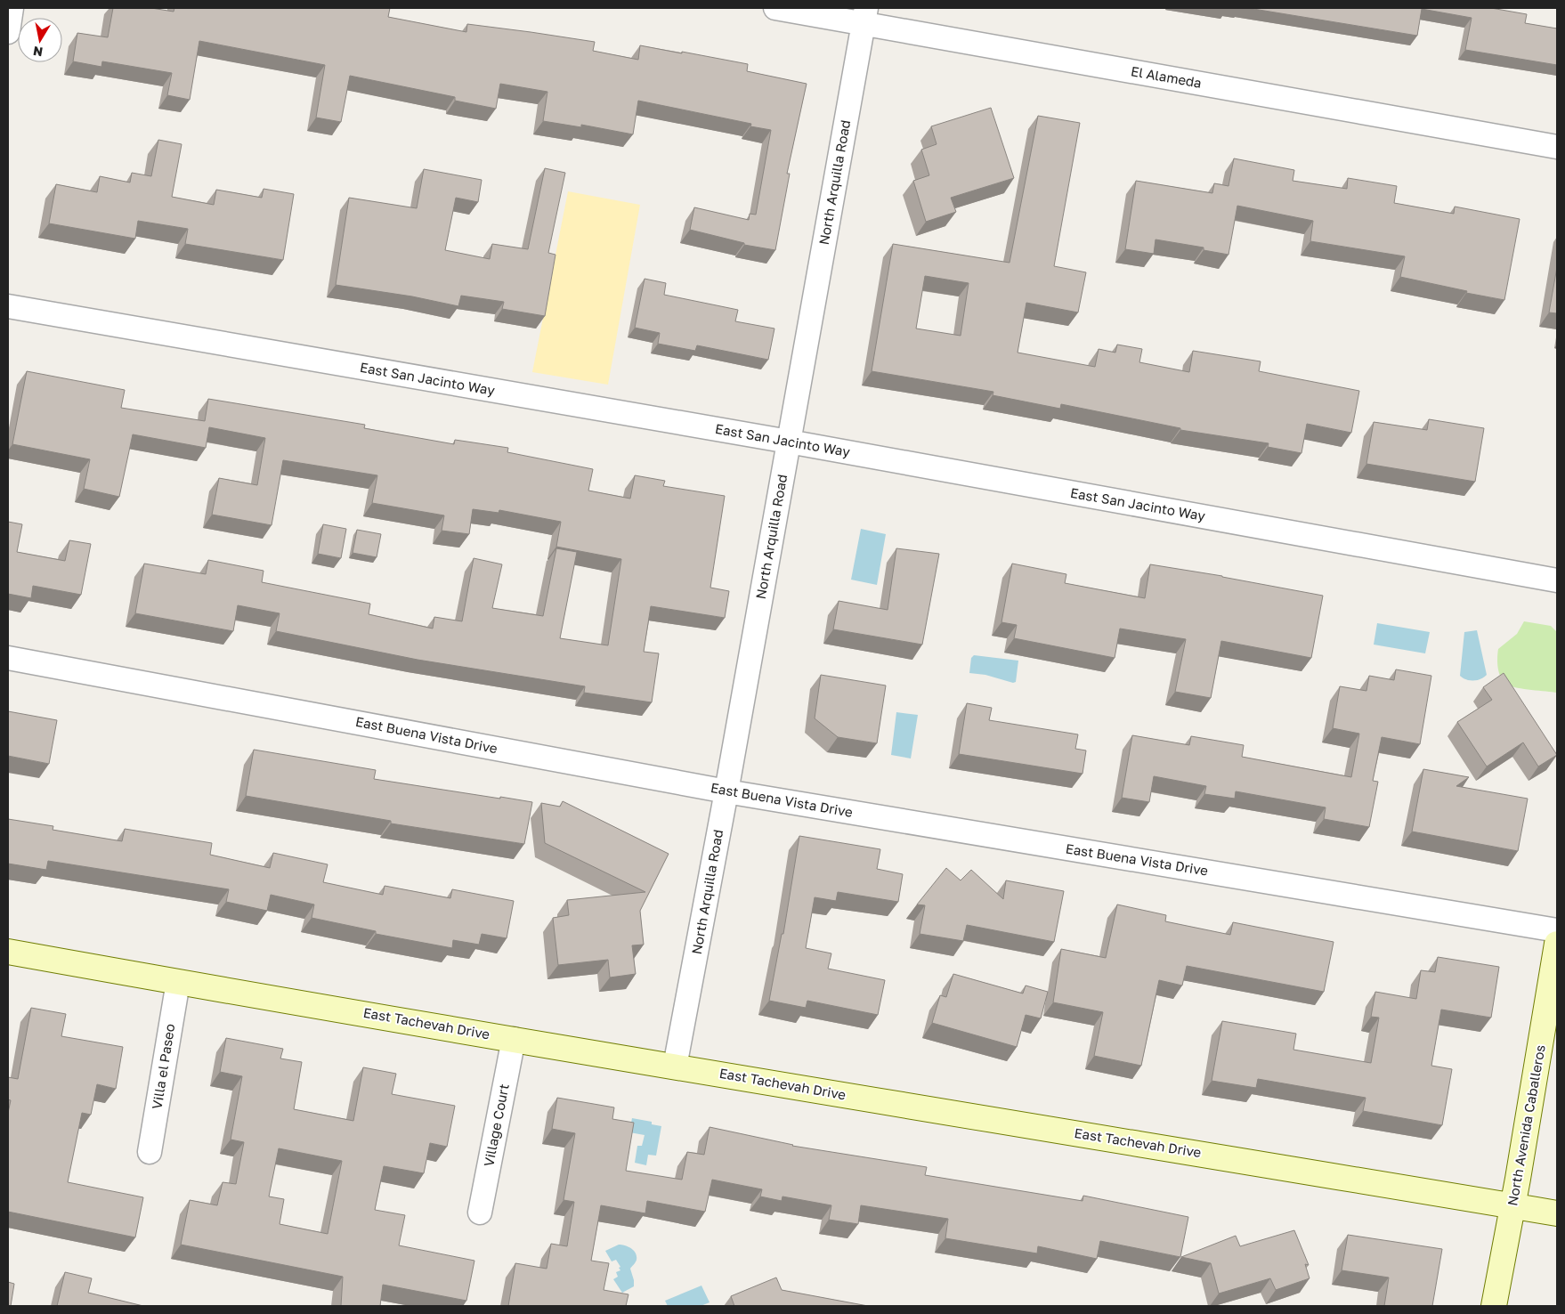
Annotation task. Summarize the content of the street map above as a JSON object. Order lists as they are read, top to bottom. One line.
{"streets":{"street":["El Alameda","North Arquilla Road","East San Jacinto Way","East Buena Vista Drive","East Tachevah Drive","Villa el Paseo","Village Court","North Avenida Caballeros"]},"crossings":[["El Alameda","North Arquilla Road"],["North Arquilla Road","East San Jacinto Way"],["North Arquilla Road","East Buena Vista Drive"],["North Arquilla Road","East Tachevah Drive"],["East Tachevah Drive","Villa el Paseo"],["East Tachevah Drive","Village Court"],["East Tachevah Drive","North Avenida Caballeros"]],"north":"bottom"}
